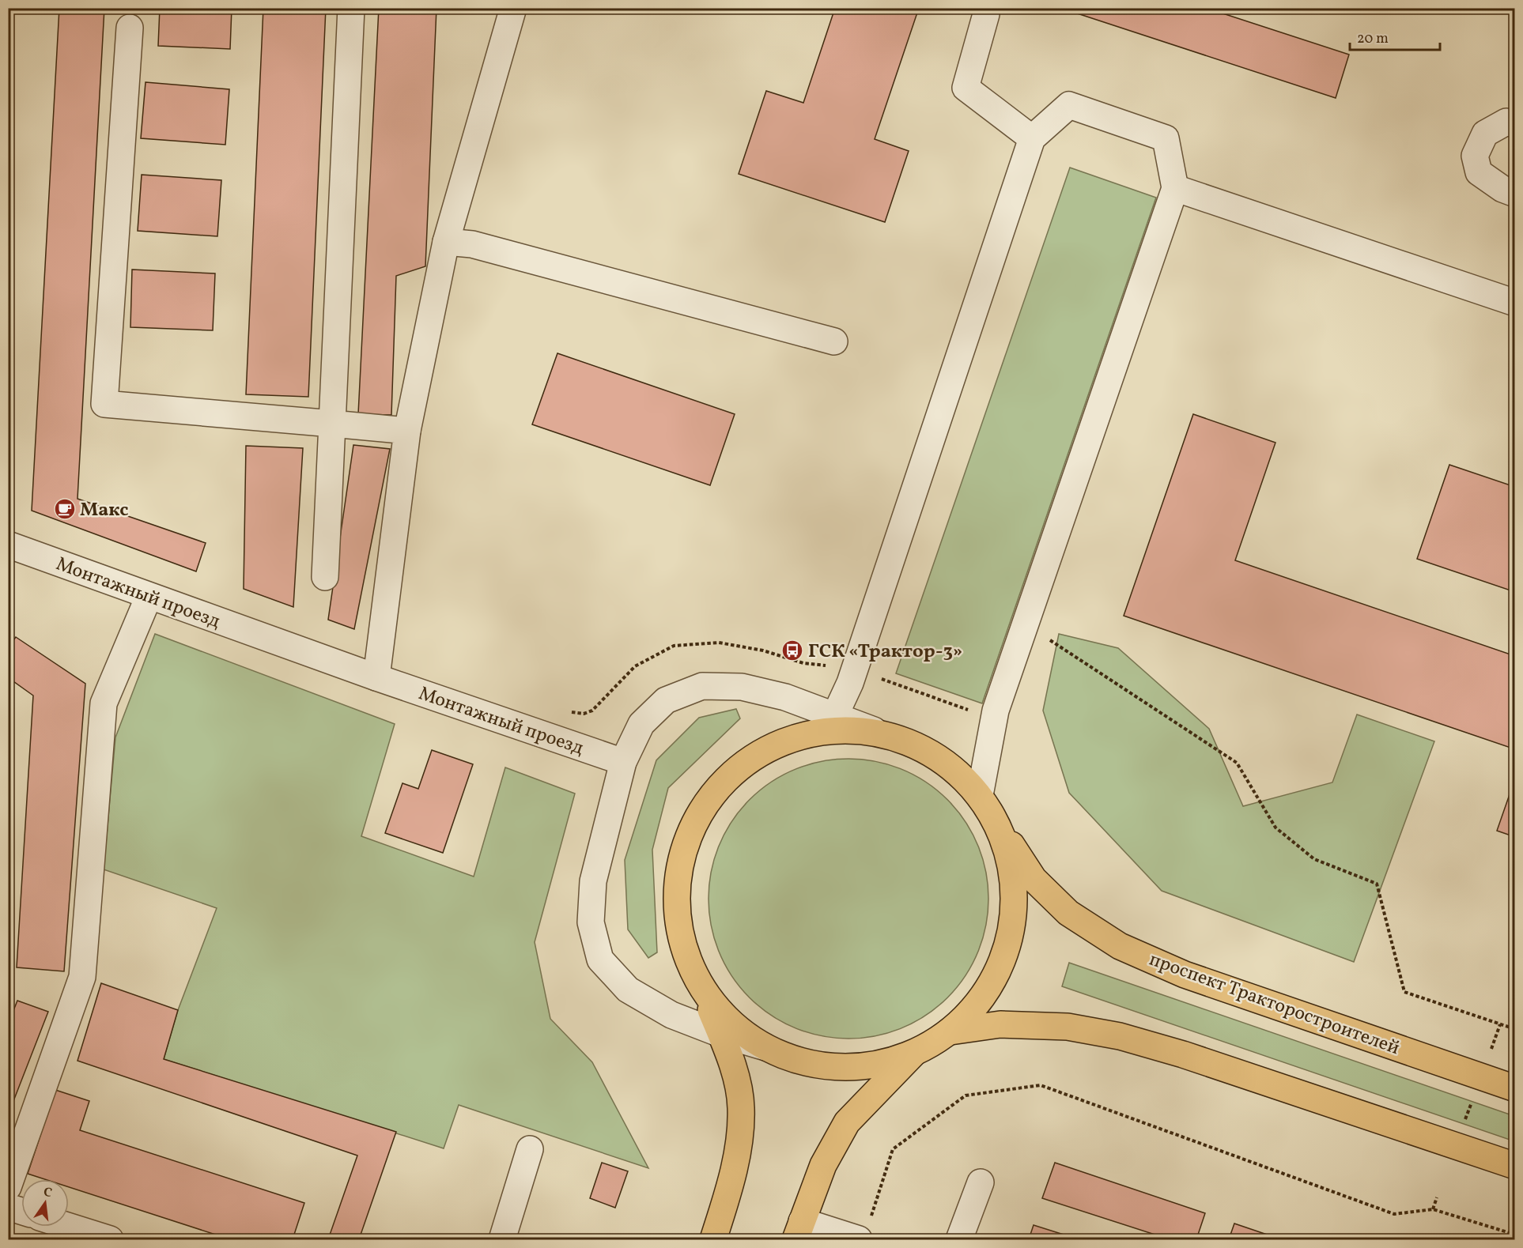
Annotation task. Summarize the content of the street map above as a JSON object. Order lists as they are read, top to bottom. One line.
{"streets":{"main road":["проспект Тракторостроителей"],"street":["Монтажный проезд"]},"places":{"cafe":["Макс"],"bus stop":["ГСК «Трактор-3»"]},"scale_bar":"20 m","north":"top"}
